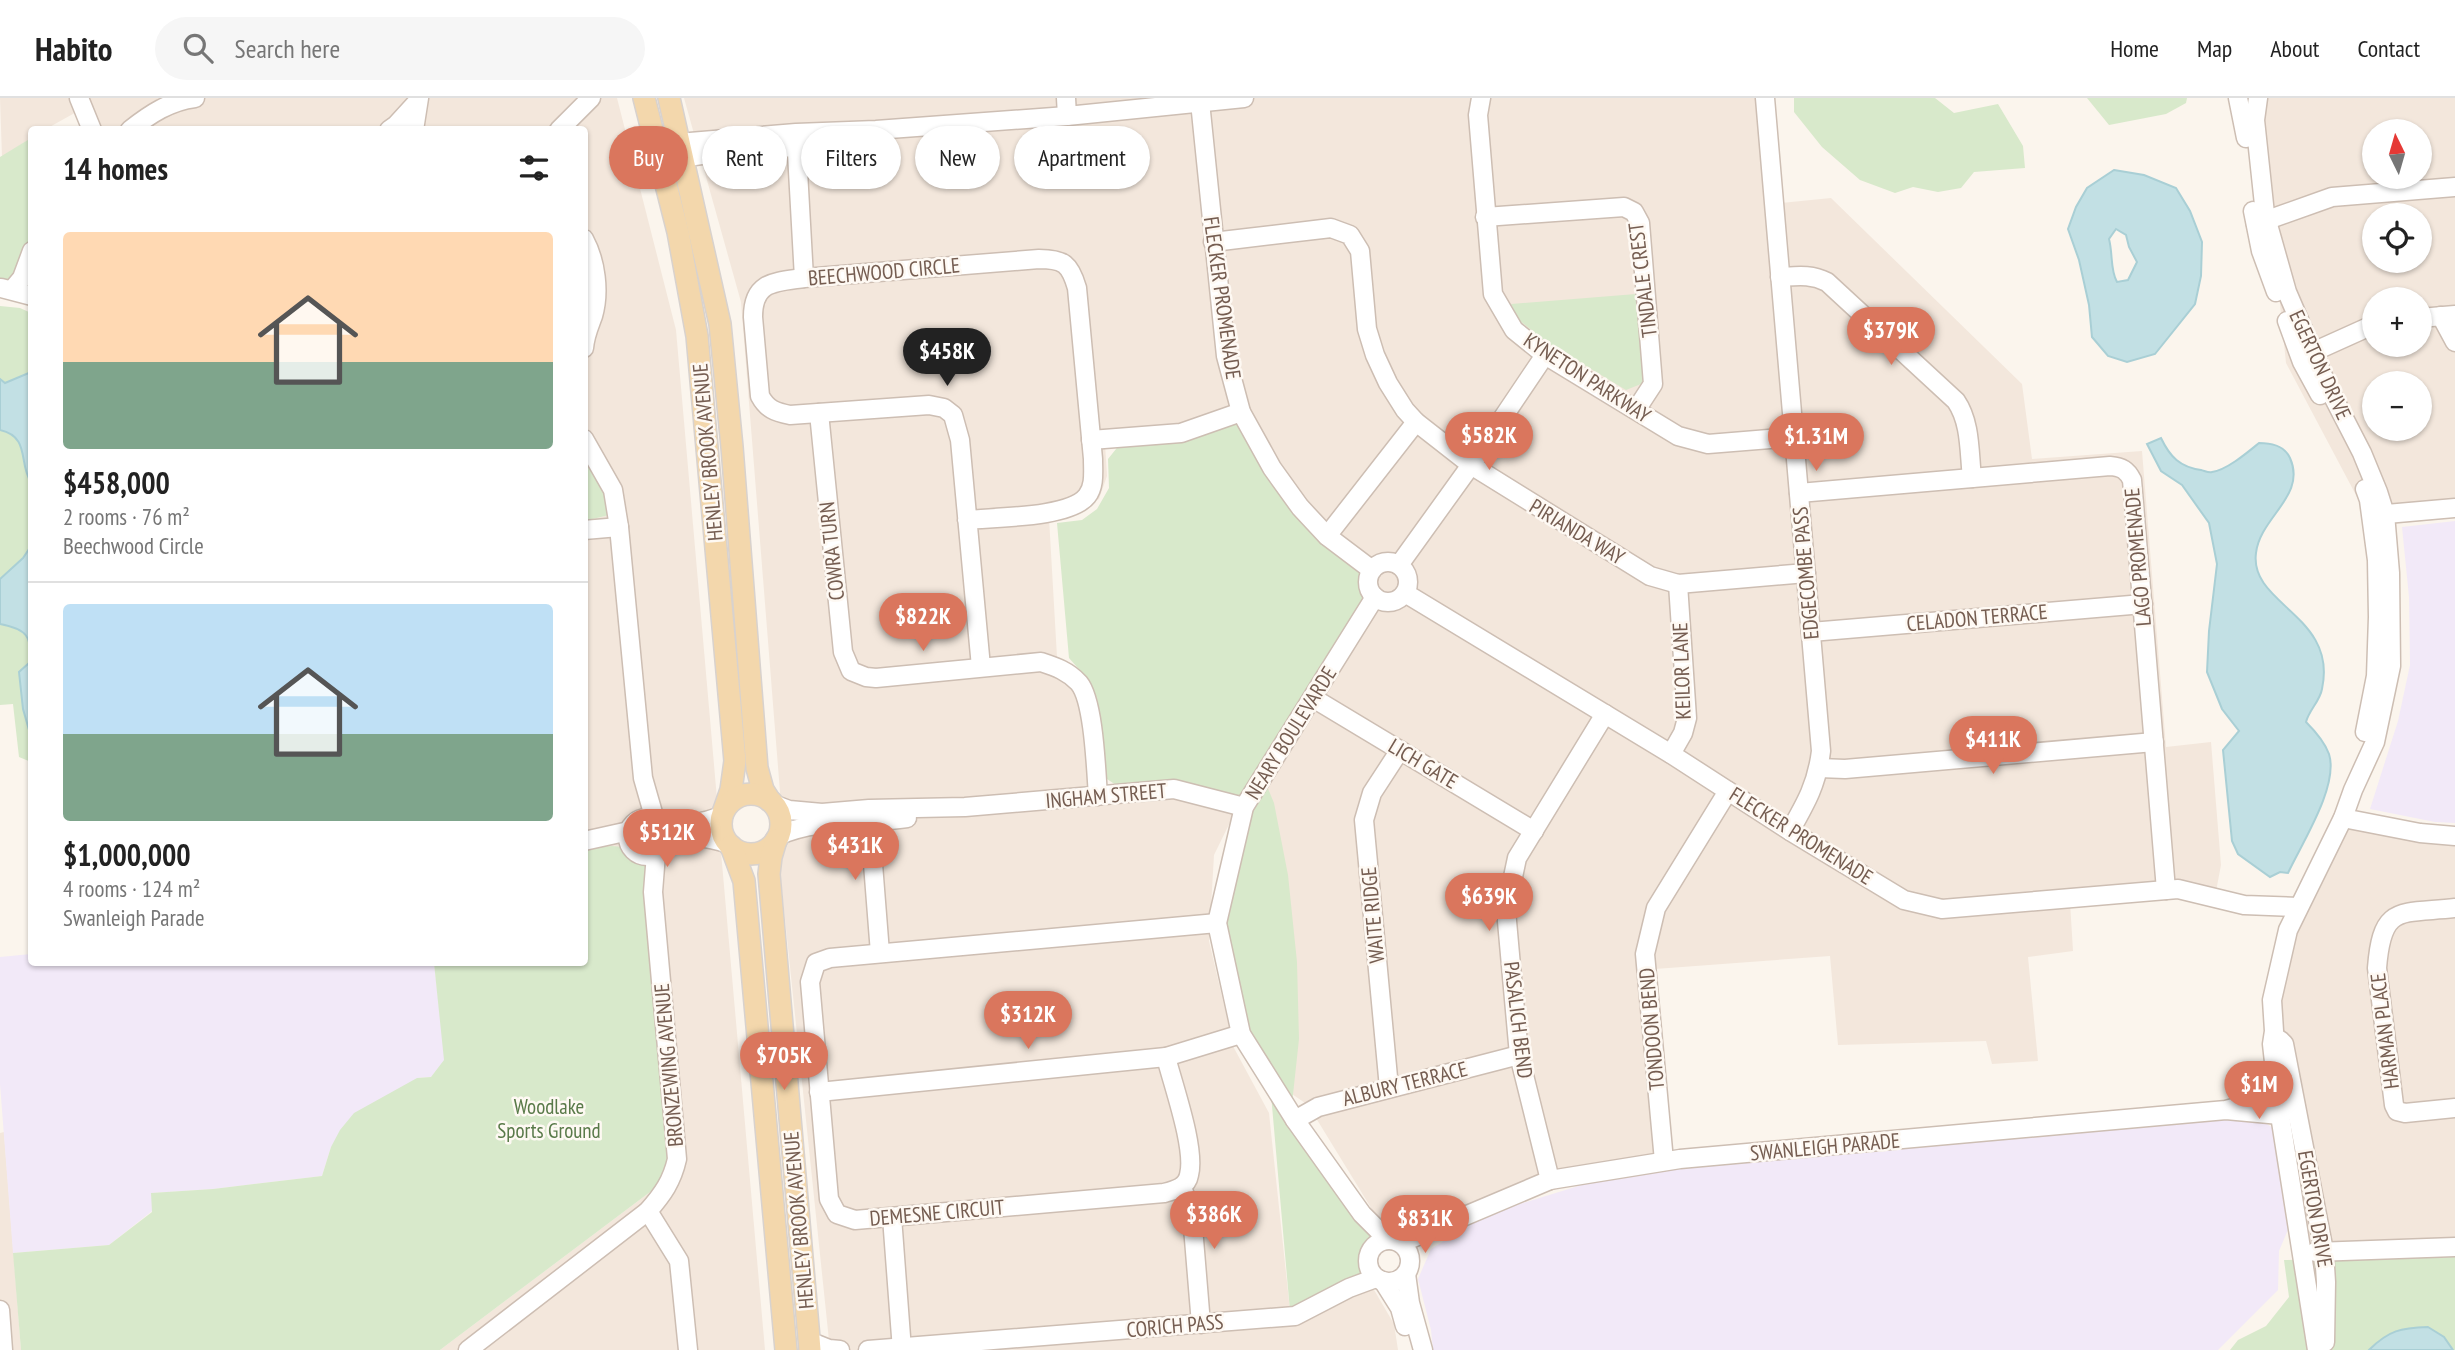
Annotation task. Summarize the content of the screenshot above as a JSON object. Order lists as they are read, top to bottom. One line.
{"streets":{"main road":["HENLEY BROOK AVENUE"],"street":["BEECHWOOD CIRCLE","TINDALE CREST","FLECKER PROMENADE","EGERTON DRIVE","KYNETON PARKWAY","PIRIANDA WAY","COWRA TURN","LAGO PROMENADE","EDGECOMBE PASS","CELADON TERRACE","KEILOR LANE","NEARY BOULEVARDE","LICH GATE","INGHAM STREET","WAITE RIDGE","PASALICH BEND","TONDOON BEND","HARMAN PLACE","BRONZEWING AVENUE","ALBURY TERRACE","SWANLEIGH PARADE","DEMESNE CIRCUIT","CORICH PASS"]},"crossings":[["BEECHWOOD CIRCLE","COWRA TURN"],["TINDALE CREST","KYNETON PARKWAY"],["FLECKER PROMENADE","EGERTON DRIVE"],["FLECKER PROMENADE","PIRIANDA WAY"],["FLECKER PROMENADE","LAGO PROMENADE"],["FLECKER PROMENADE","EDGECOMBE PASS"],["FLECKER PROMENADE","KEILOR LANE"],["FLECKER PROMENADE","NEARY BOULEVARDE"],["FLECKER PROMENADE","PASALICH BEND"],["FLECKER PROMENADE","TONDOON BEND"],["EGERTON DRIVE","SWANLEIGH PARADE"],["KYNETON PARKWAY","EDGECOMBE PASS"],["HENLEY BROOK AVENUE","INGHAM STREET"],["PIRIANDA WAY","EDGECOMBE PASS"],["PIRIANDA WAY","KEILOR LANE"],["COWRA TURN","INGHAM STREET"],["LAGO PROMENADE","EDGECOMBE PASS"],["LAGO PROMENADE","CELADON TERRACE"],["EDGECOMBE PASS","CELADON TERRACE"],["NEARY BOULEVARDE","LICH GATE"],["NEARY BOULEVARDE","INGHAM STREET"],["NEARY BOULEVARDE","ALBURY TERRACE"],["NEARY BOULEVARDE","SWANLEIGH PARADE"],["NEARY BOULEVARDE","DEMESNE CIRCUIT"],["NEARY BOULEVARDE","CORICH PASS"],["LICH GATE","WAITE RIDGE"],["LICH GATE","PASALICH BEND"],["WAITE RIDGE","ALBURY TERRACE"],["PASALICH BEND","ALBURY TERRACE"],["PASALICH BEND","SWANLEIGH PARADE"],["TONDOON BEND","SWANLEIGH PARADE"],["SWANLEIGH PARADE","CORICH PASS"]],"parks":["Woodlake Sports Ground"],"north":"top","page":{"header":"Habito","search":"Search here","nav":["Home","Map","About","Contact"],"map_buttons":["+","−"],"chip":["Buy","Rent","Filters","New","Apartment"],"heading":"14 homes","list":[{"name":"$458,000","note":"2 rooms · 76 m² · Beechwood Circle"},{"name":"$1,000,000","note":"4 rooms · 124 m² · Swanleigh Parade"}],"price":["$379K","$458K","$582K","$1.31M","$822K","$411K","$512K","$431K","$639K","$312K","$705K","$1M","$386K","$831K"]}}
